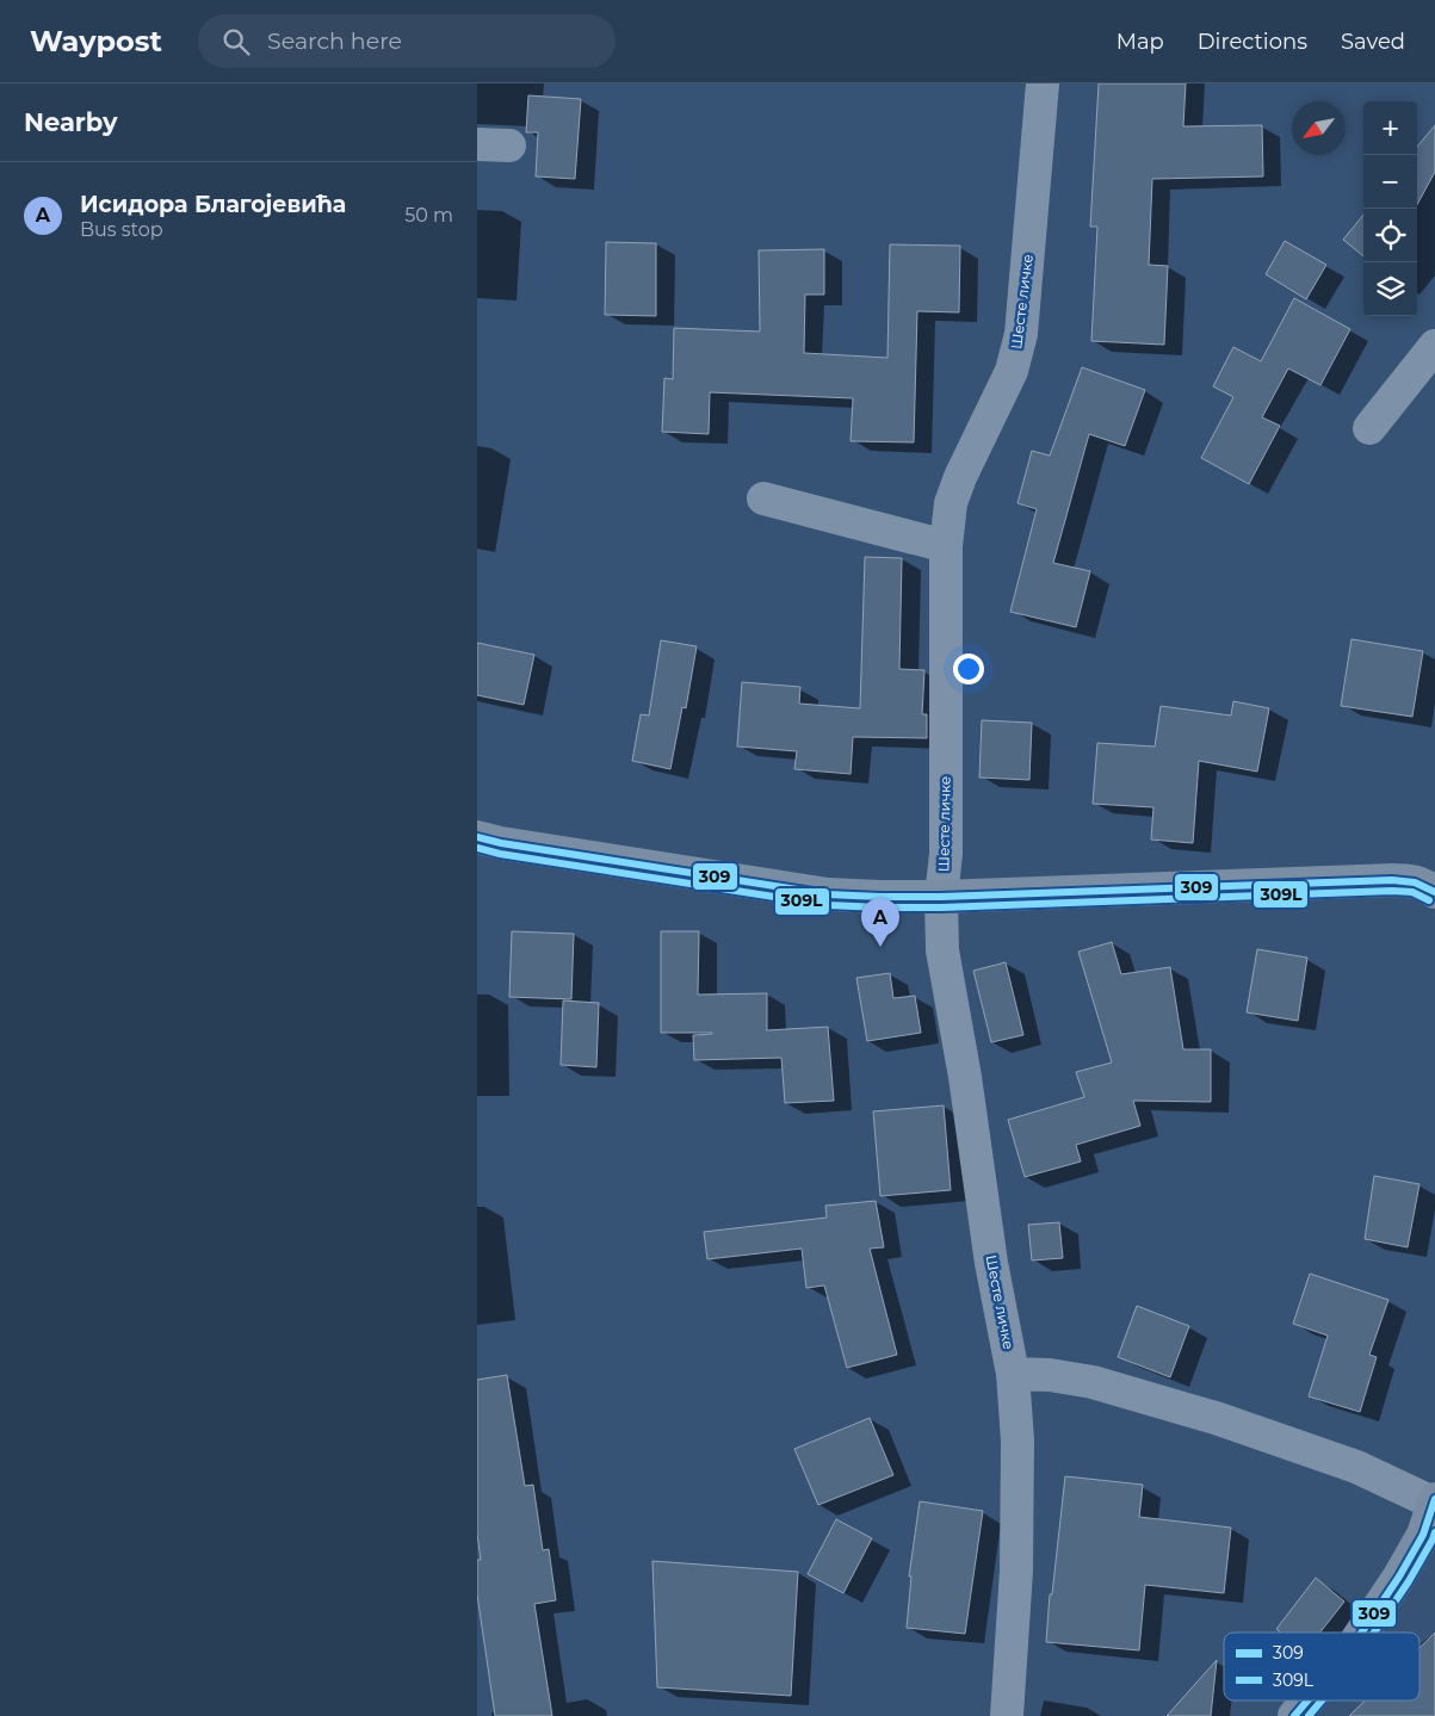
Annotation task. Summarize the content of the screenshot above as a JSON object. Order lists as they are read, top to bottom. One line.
{"streets":{"street":["Шесте личке"]},"lines":["transit line 309","transit line 309L"],"legend":["309","309L"],"north":"bottom left","page":{"header":"Waypost","search":"Search here","nav":["Map","Directions","Saved"],"heading":"Nearby","map_buttons":["+","−"],"list":[{"mark":"A","name":"Исидора Благојевића","note":"Bus stop","value":"50 m"}],"pins":"A"}}
